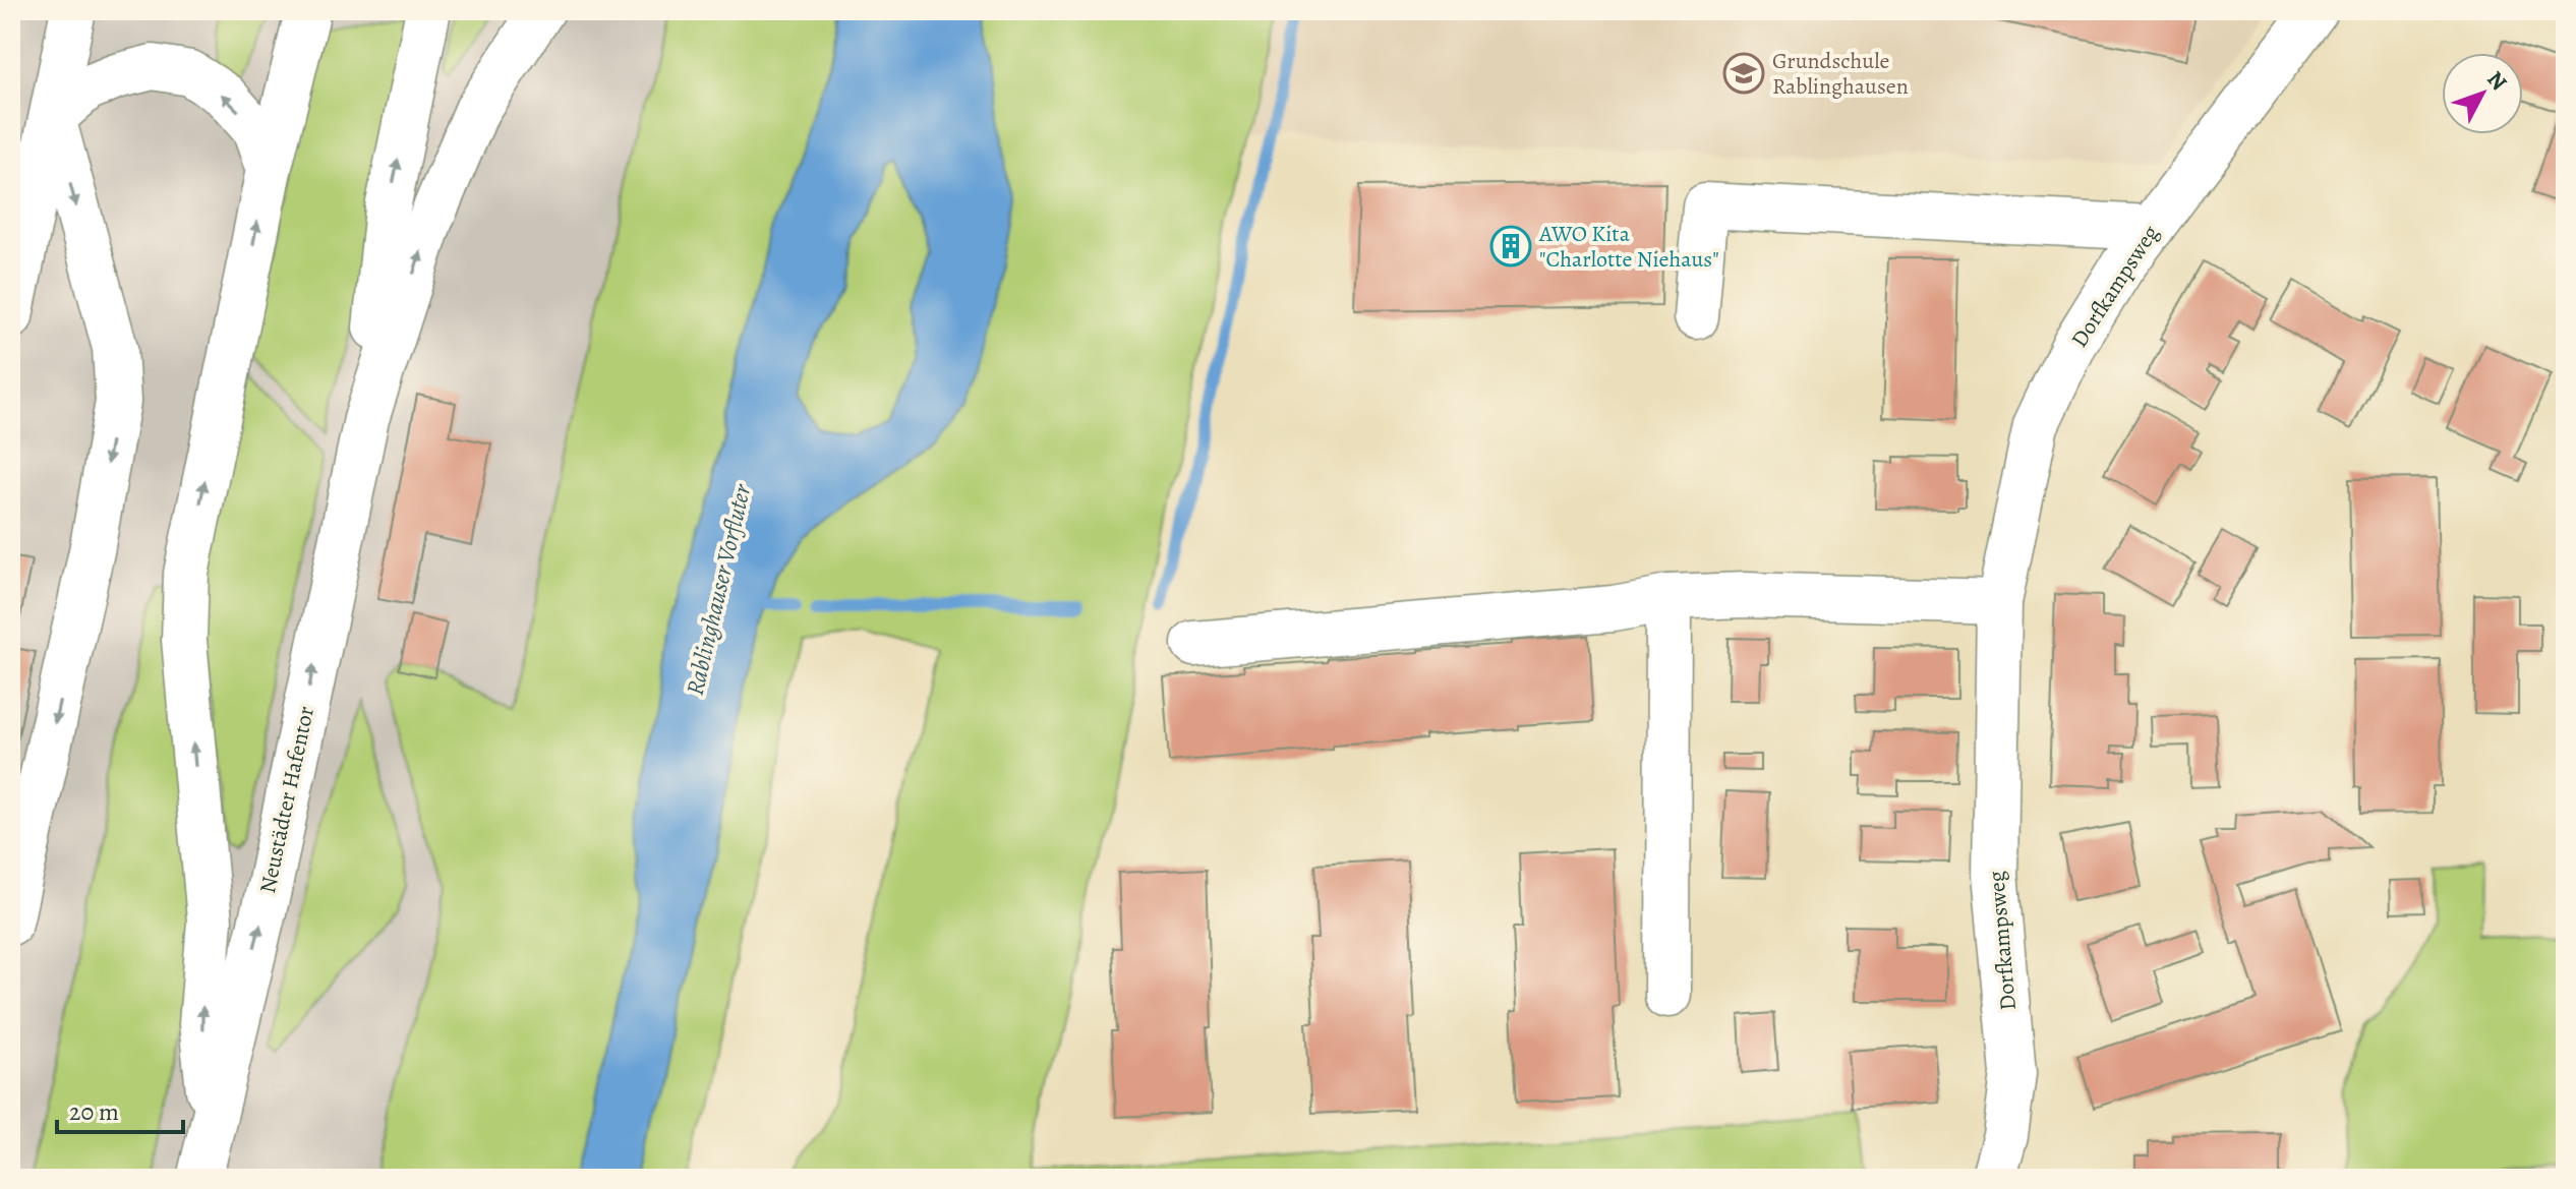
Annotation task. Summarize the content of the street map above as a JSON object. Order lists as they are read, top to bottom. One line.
{"streets":{"street":["Dorfkampsweg","Neustädter Hafentor"]},"water":["Rablinghauser Vorfluter"],"places":{"school or university":["Grundschule Rablinghausen"],"building":["AWO Kita \"Charlotte Niehaus\""]},"scale_bar":"20 m","north":"top right"}
